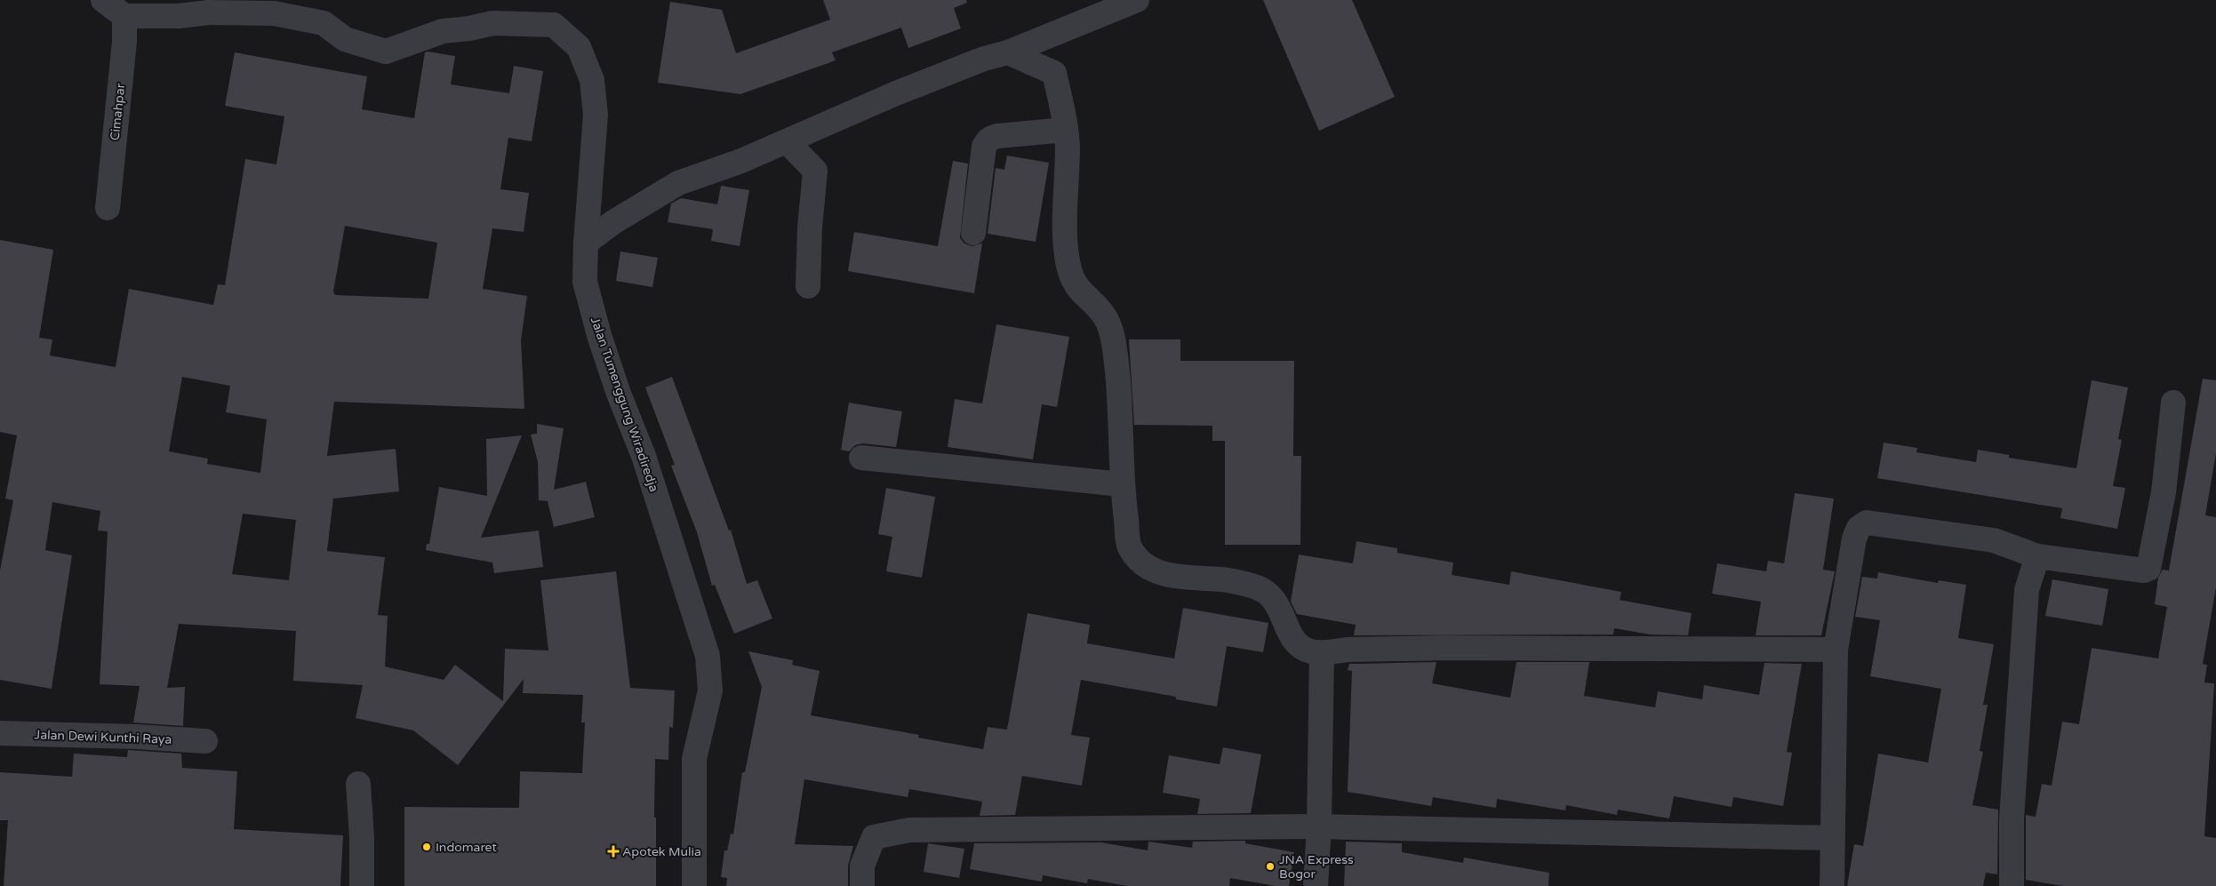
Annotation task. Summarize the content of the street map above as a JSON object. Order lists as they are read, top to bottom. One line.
{"streets":{"street":["Cimahpar","Jalan Tumenggung Wiradiredja","Jalan Dewi Kunthi Raya"]},"crossings":[["Cimahpar","Jalan Tumenggung Wiradiredja"]],"places":{"other":["Indomaret","JNA Express Bogor"],"health":["Apotek Mulia"]}}
